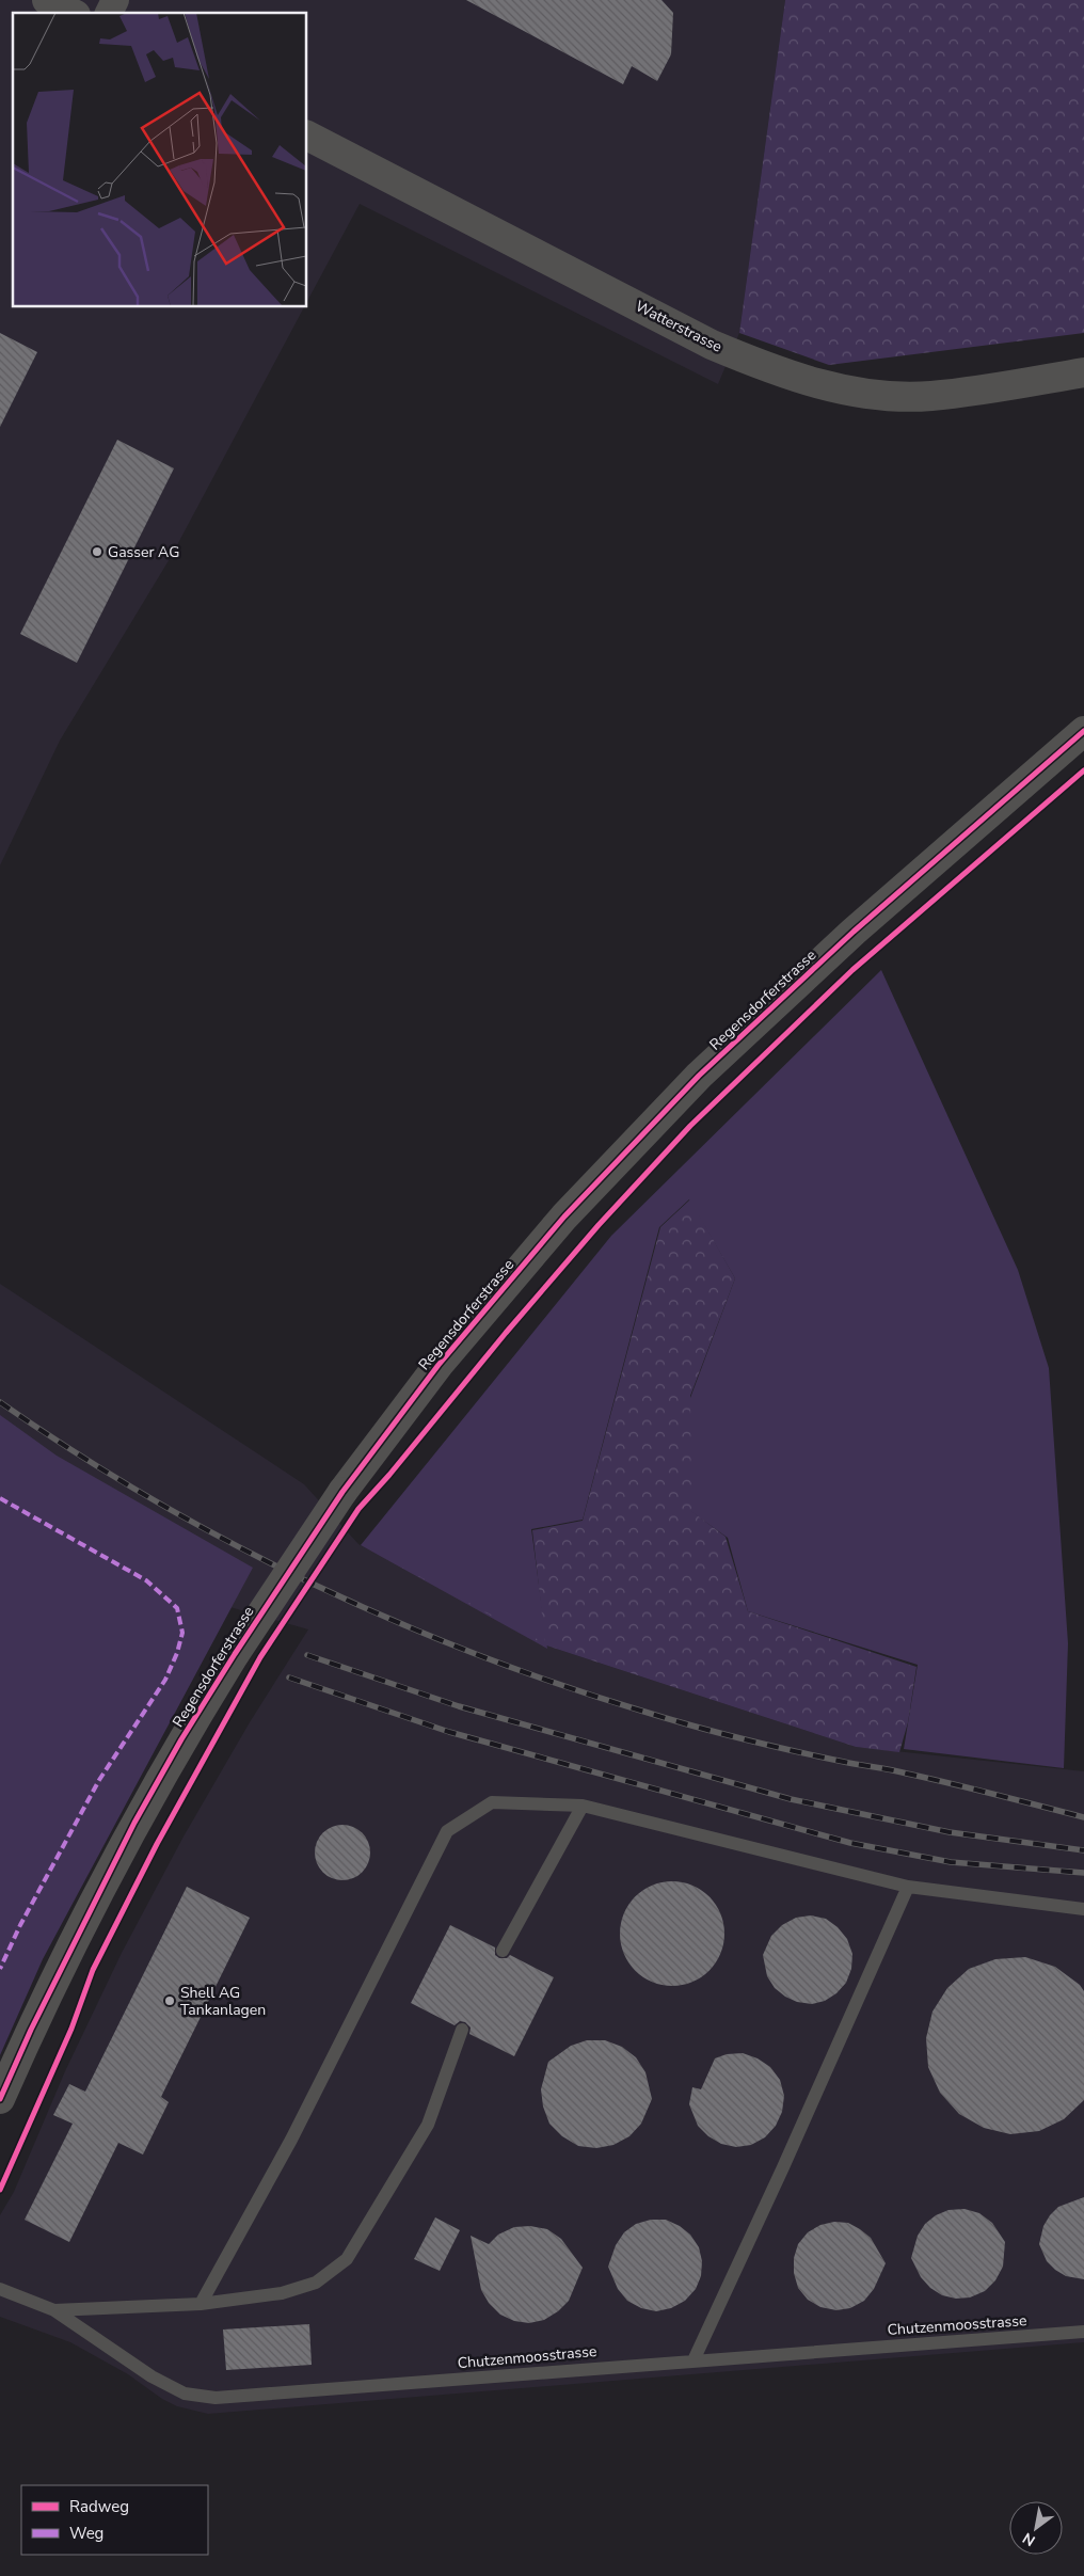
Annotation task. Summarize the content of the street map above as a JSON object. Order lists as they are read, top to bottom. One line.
{"streets":{"street":["Watterstrasse","Regensdorferstrasse"],"lane":["Chutzenmoosstrasse"]},"places":["Gasser AG","Shell AG Tankanlagen"],"legend":["Radweg","Weg"],"north":"bottom left"}
